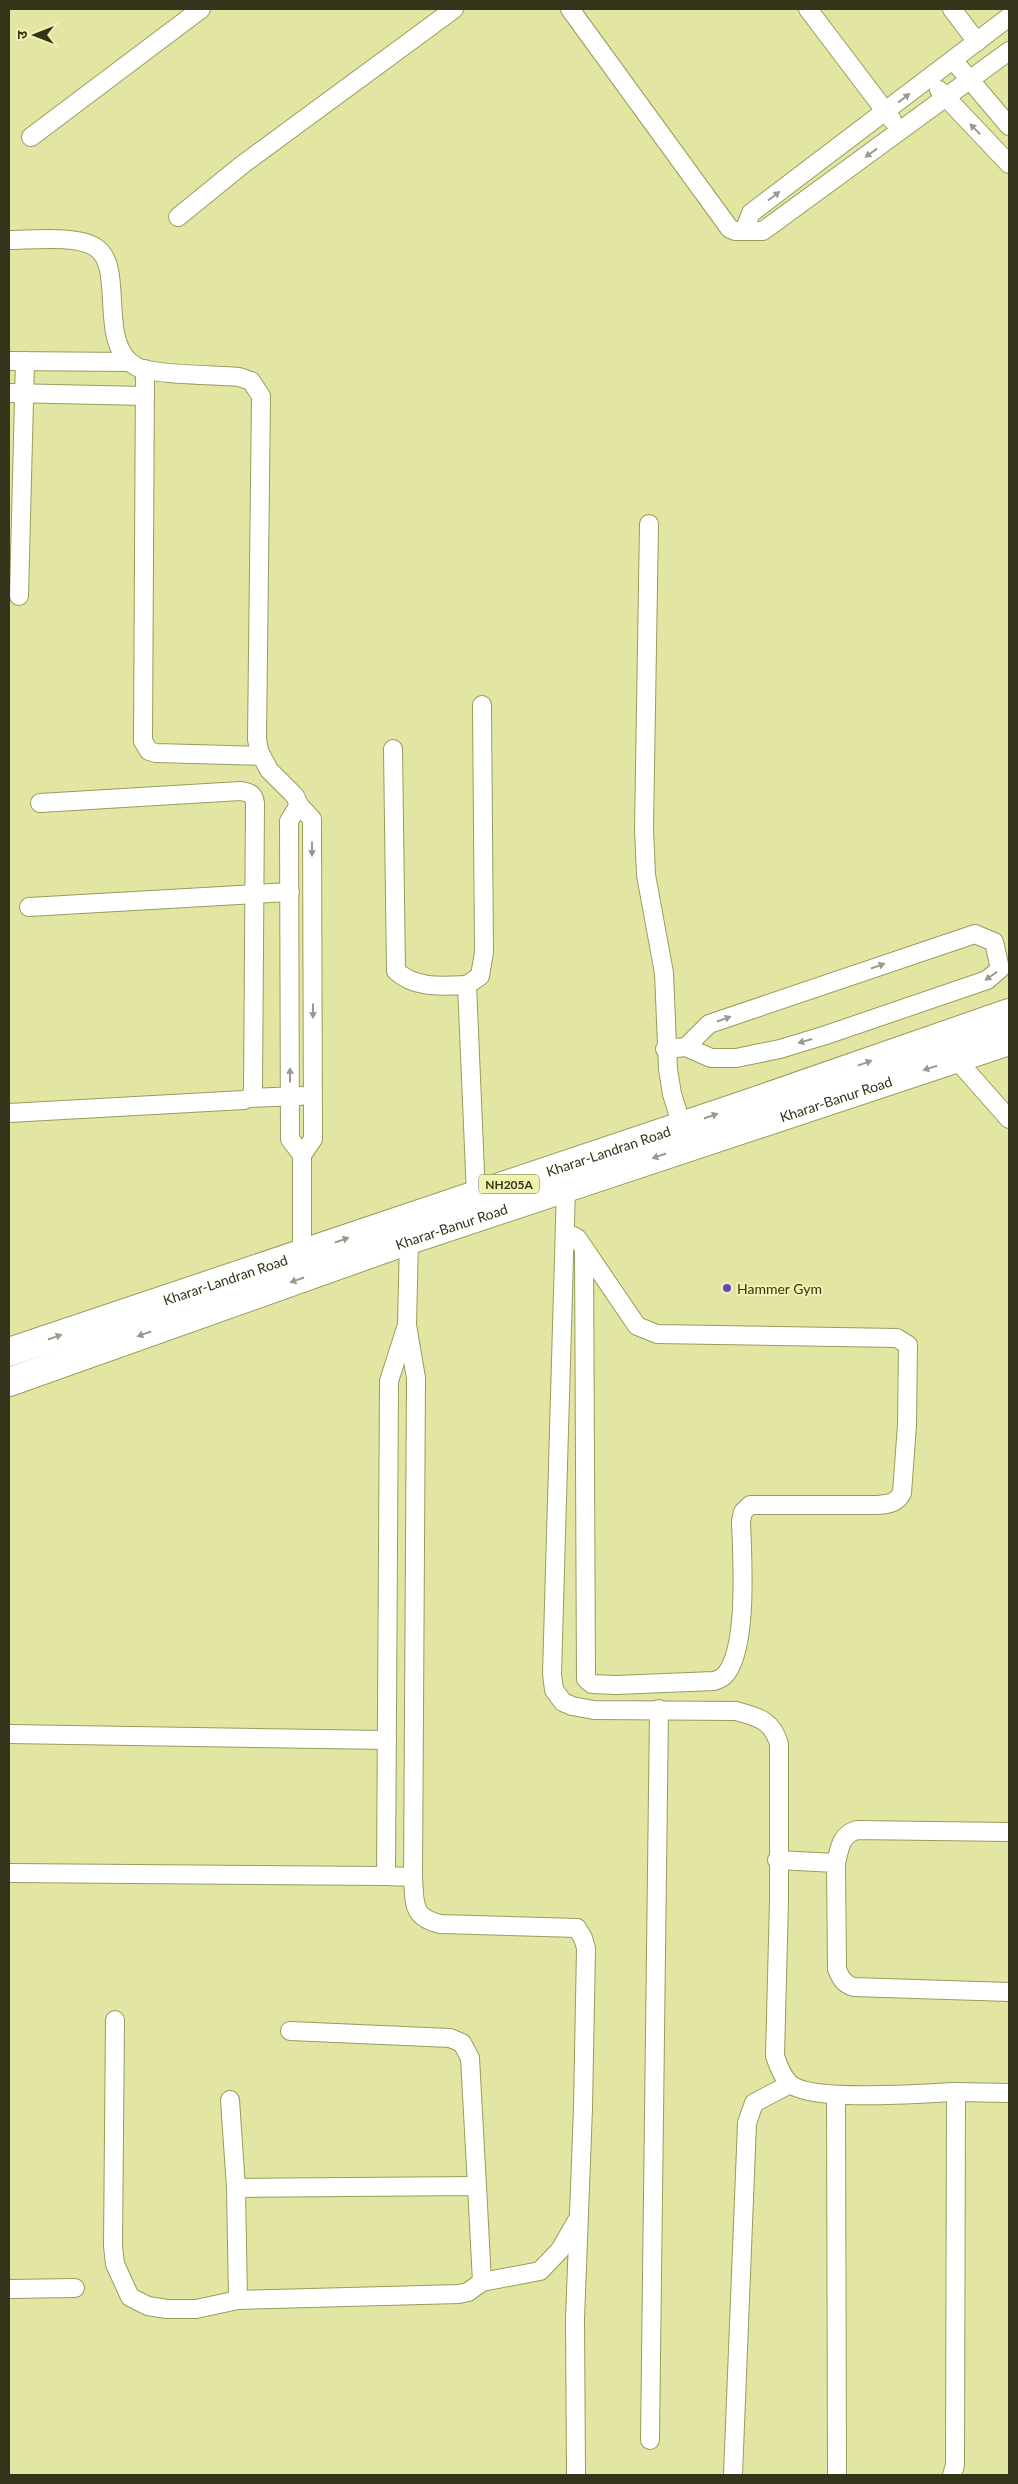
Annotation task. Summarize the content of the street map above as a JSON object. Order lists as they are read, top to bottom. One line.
{"streets":{"highway":["Kharar-Banur Road","Kharar-Landran Road","NH205A"]},"crossings":[["Kharar-Banur Road","Kharar-Landran Road"]],"one_way":["Kharar-Banur Road","Kharar-Landran Road"],"places":["Hammer Gym"],"north":"left"}
